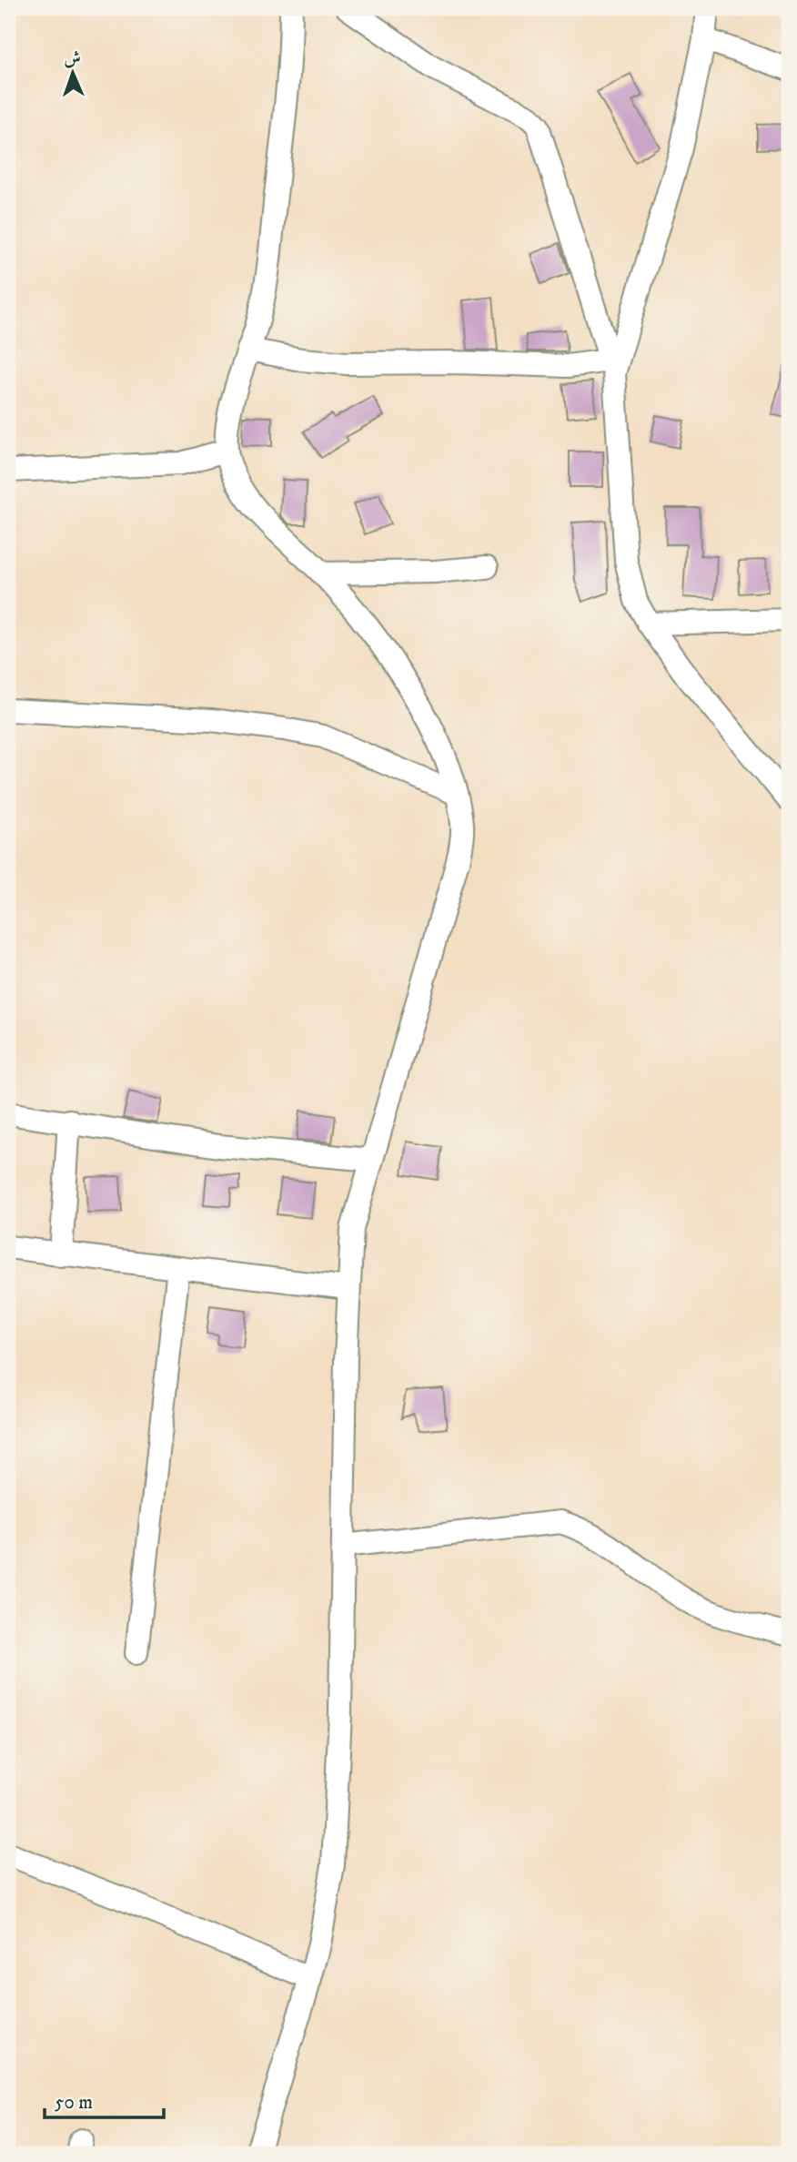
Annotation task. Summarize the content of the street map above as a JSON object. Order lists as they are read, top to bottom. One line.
{"scale_bar":"50 m","north":"top"}
